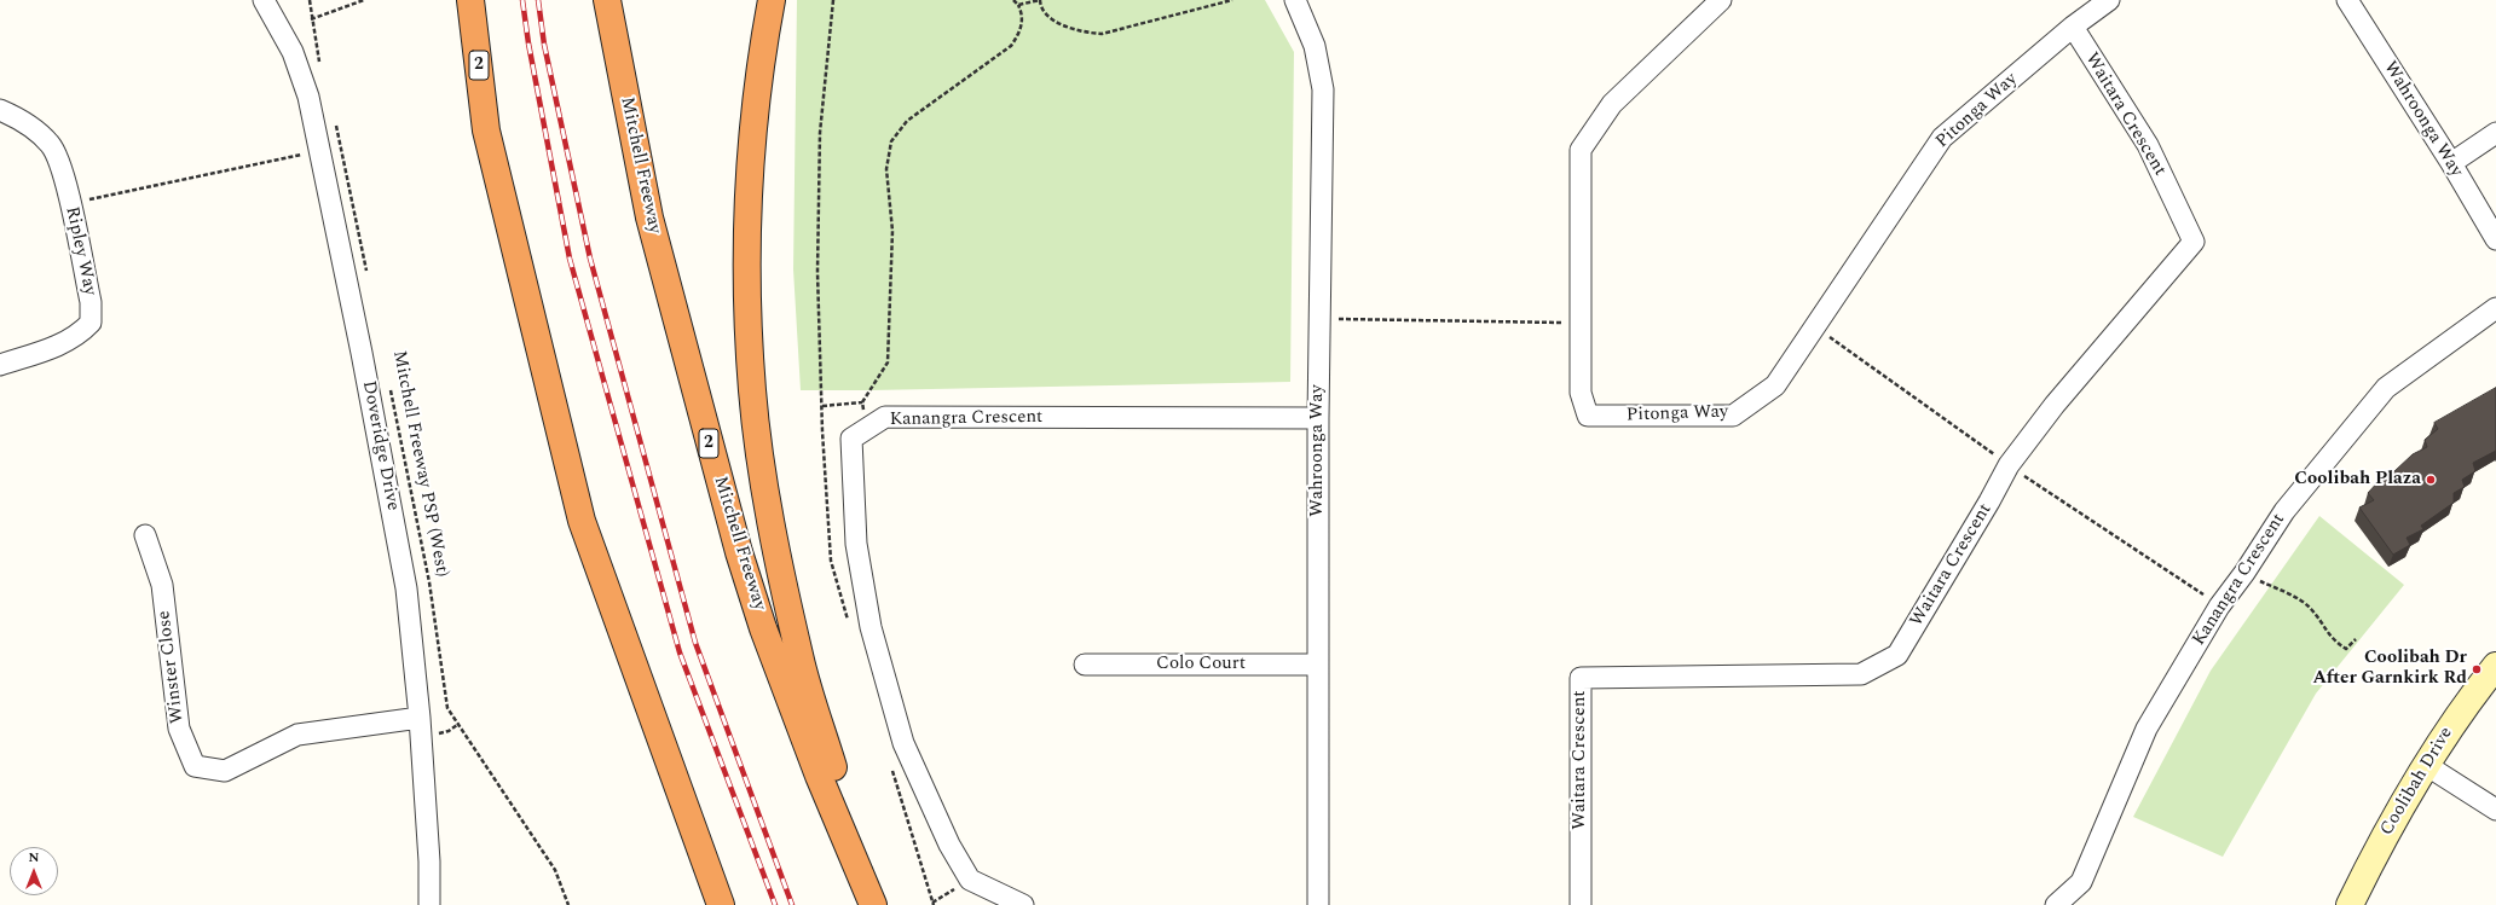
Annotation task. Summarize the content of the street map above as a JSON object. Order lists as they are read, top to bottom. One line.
{"streets":{"highway":["2","Mitchell Freeway"],"main road":["Coolibah Drive"],"street":["Pitonga Way","Waitara Crescent","Wahroonga Way","Ripley Way","Kanangra Crescent","Doveridge Drive","Colo Court","Winster Close"],"path":["Mitchell Freeway PSP (West)"]},"crossings":[["Pitonga Way","Waitara Crescent"],["Wahroonga Way","Kanangra Crescent"],["Wahroonga Way","Colo Court"],["Doveridge Drive","Winster Close"]],"places":["Coolibah Plaza","Coolibah Dr After Garnkirk Rd"],"north":"top"}
